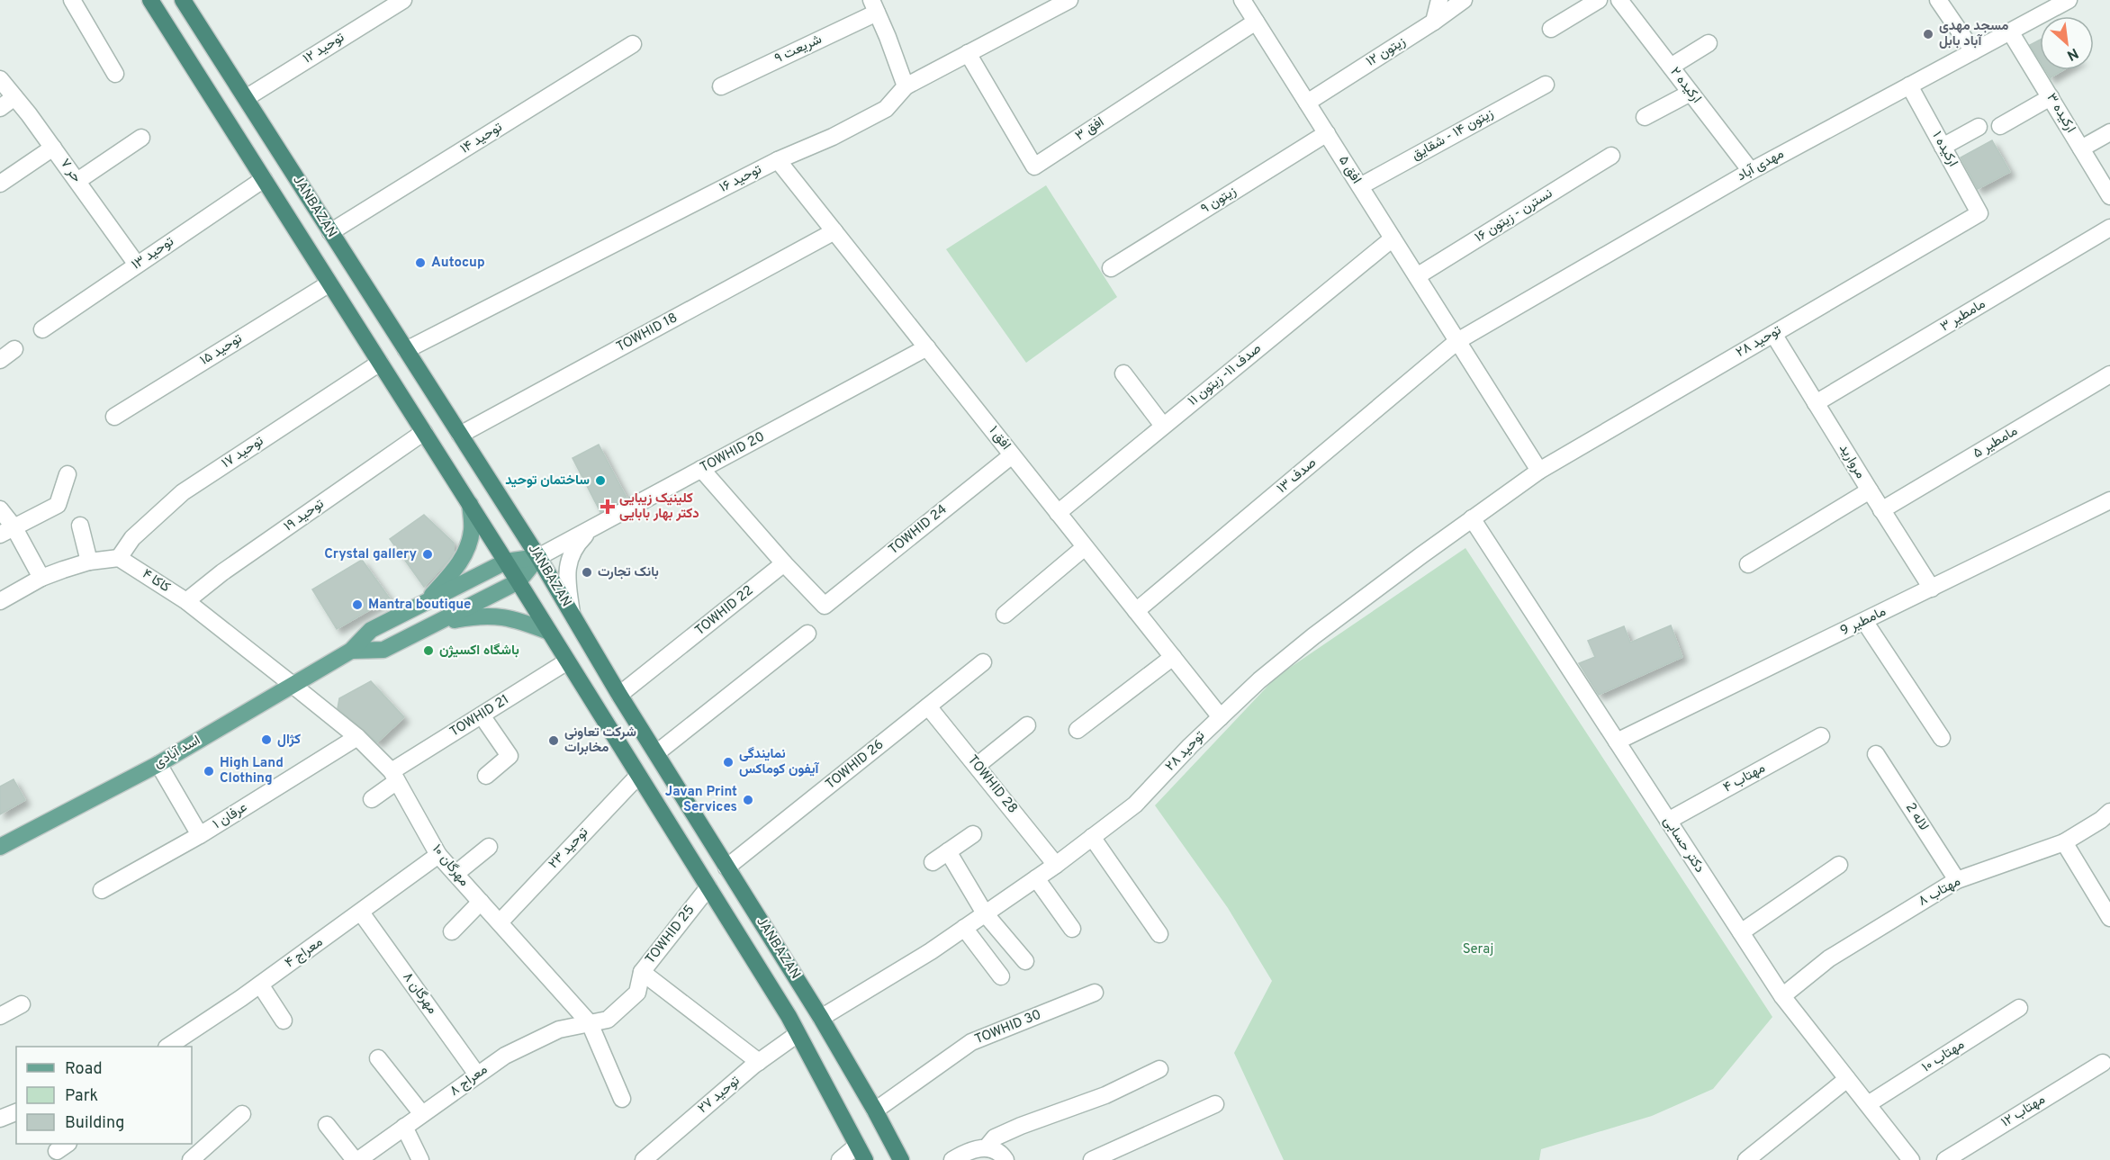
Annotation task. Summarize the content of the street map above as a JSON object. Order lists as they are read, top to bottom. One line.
{"streets":{"highway":["JANBAZAN"],"main road":["اسد آبادی"],"street":["توحید ۱۲","شریعت ۹","زیتون ۱۲","ارکیده ۲","ارکیده ۳","افق ۳","زیتون ۱۴ - شقایق","توحید ۱۴","ارکیده ۱","مهدی آباد","افق ۵","حر ۷","توحید ۱۶","زیتون ۹","نسترن - زیتون ۱۶","توحید ۱۳","مامطیر ۳","TOWHID 18","توحید ۲۸","توحید ۱۵","صدف ۱۱- زیتون ۱۱","افق ۱","مامطیر ۵","توحید ۱۷","TOWHID 20","مروارید","صدف ۱۳","توحید ۱۹","TOWHID 24","کاکا ۴","TOWHID 22","مامطیر 9","TOWHID 21","TOWHID 26","مهتاب ۴","TOWHID 28","عرفان ۱","لاله 2","دکتر حسابی","توحید ۲۳","مهرگان ۱۰","مهتاب ۸","TOWHID 25","معراج ۴","مهرگان ۸","TOWHID 30","مهتاب ۱۰","معراج ۸","توحید ۲۷","مهتاب ۱۲"]},"crossings":[["توحید ۱۲","JANBAZAN"],["زیتون ۱۲","افق ۵"],["ارکیده ۲","مهدی آباد"],["ارکیده ۳","مهدی آباد"],["افق ۳","افق ۵"],["افق ۳","توحید ۱۶"],["زیتون ۱۴ - شقایق","افق ۵"],["توحید ۱۴","JANBAZAN"],["ارکیده ۱","مهدی آباد"],["ارکیده ۱","توحید ۲۸"],["مهدی آباد","افق ۵"],["مهدی آباد","صدف ۱۳"],["افق ۵","زیتون ۹"],["افق ۵","نسترن - زیتون ۱۶"],["افق ۵","صدف ۱۱- زیتون ۱۱"],["افق ۵","صدف ۱۳"],["حر ۷","توحید ۱۳"],["توحید ۱۶","JANBAZAN"],["توحید ۱۶","افق ۱"],["JANBAZAN","توحید ۱۳"],["JANBAZAN","TOWHID 18"],["JANBAZAN","توحید ۲۸"],["JANBAZAN","توحید ۱۵"],["JANBAZAN","توحید ۱۷"],["JANBAZAN","TOWHID 20"],["JANBAZAN","توحید ۱۹"],["JANBAZAN","TOWHID 22"],["JANBAZAN","TOWHID 21"],["JANBAZAN","اسد آبادی"],["JANBAZAN","TOWHID 26"],["JANBAZAN","توحید ۲۳"],["JANBAZAN","TOWHID 25"],["JANBAZAN","TOWHID 30"],["JANBAZAN","توحید ۲۷"],["مامطیر ۳","مروارید"],["TOWHID 18","افق ۱"],["توحید ۲۸","افق ۱"],["توحید ۲۸","مروارید"],["توحید ۲۸","TOWHID 28"],["توحید ۲۸","دکتر حسابی"],["صدف ۱۱- زیتون ۱۱","افق ۱"],["افق ۱","TOWHID 20"],["افق ۱","صدف ۱۳"],["افق ۱","TOWHID 24"],["مامطیر ۵","مروارید"],["توحید ۱۷","کاکا ۴"],["TOWHID 20","اسد آبادی"],["مروارید","مامطیر 9"],["توحید ۱۹","کاکا ۴"],["TOWHID 24","TOWHID 22"],["کاکا ۴","اسد آبادی"],["کاکا ۴","مهرگان ۱۰"],["مامطیر 9","دکتر حسابی"],["TOWHID 21","مهرگان ۱۰"],["اسد آبادی","مهرگان ۱۰"],["TOWHID 26","TOWHID 28"],["مهتاب ۴","دکتر حسابی"],["عرفان ۱","مهرگان ۱۰"],["لاله 2","مهتاب ۸"],["دکتر حسابی","مهتاب ۸"],["دکتر حسابی","مهتاب ۱۰"],["توحید ۲۳","مهرگان ۱۰"],["مهرگان ۱۰","TOWHID 25"],["مهرگان ۱۰","معراج ۴"],["مهرگان ۱۰","معراج ۸"],["TOWHID 25","معراج ۸"],["معراج ۴","مهرگان ۸"],["مهرگان ۸","معراج ۸"]],"parks":["Seraj"],"places":{"other":["مسجد مهدی آباد بابل","Autocup","ساختمان توحید","Crystal gallery","بانک تجارت","Mantra boutique","باشگاه اکسیژن","کژال","شرکت تعاونی مخابرات","نمایندگی آیفون کوماکس","High Land Clothing","Javan Print Services"],"health":["کلینیک زیبایی دکتر بهار بابایی"]},"legend":["Road","Park","Building"],"north":"bottom right"}
